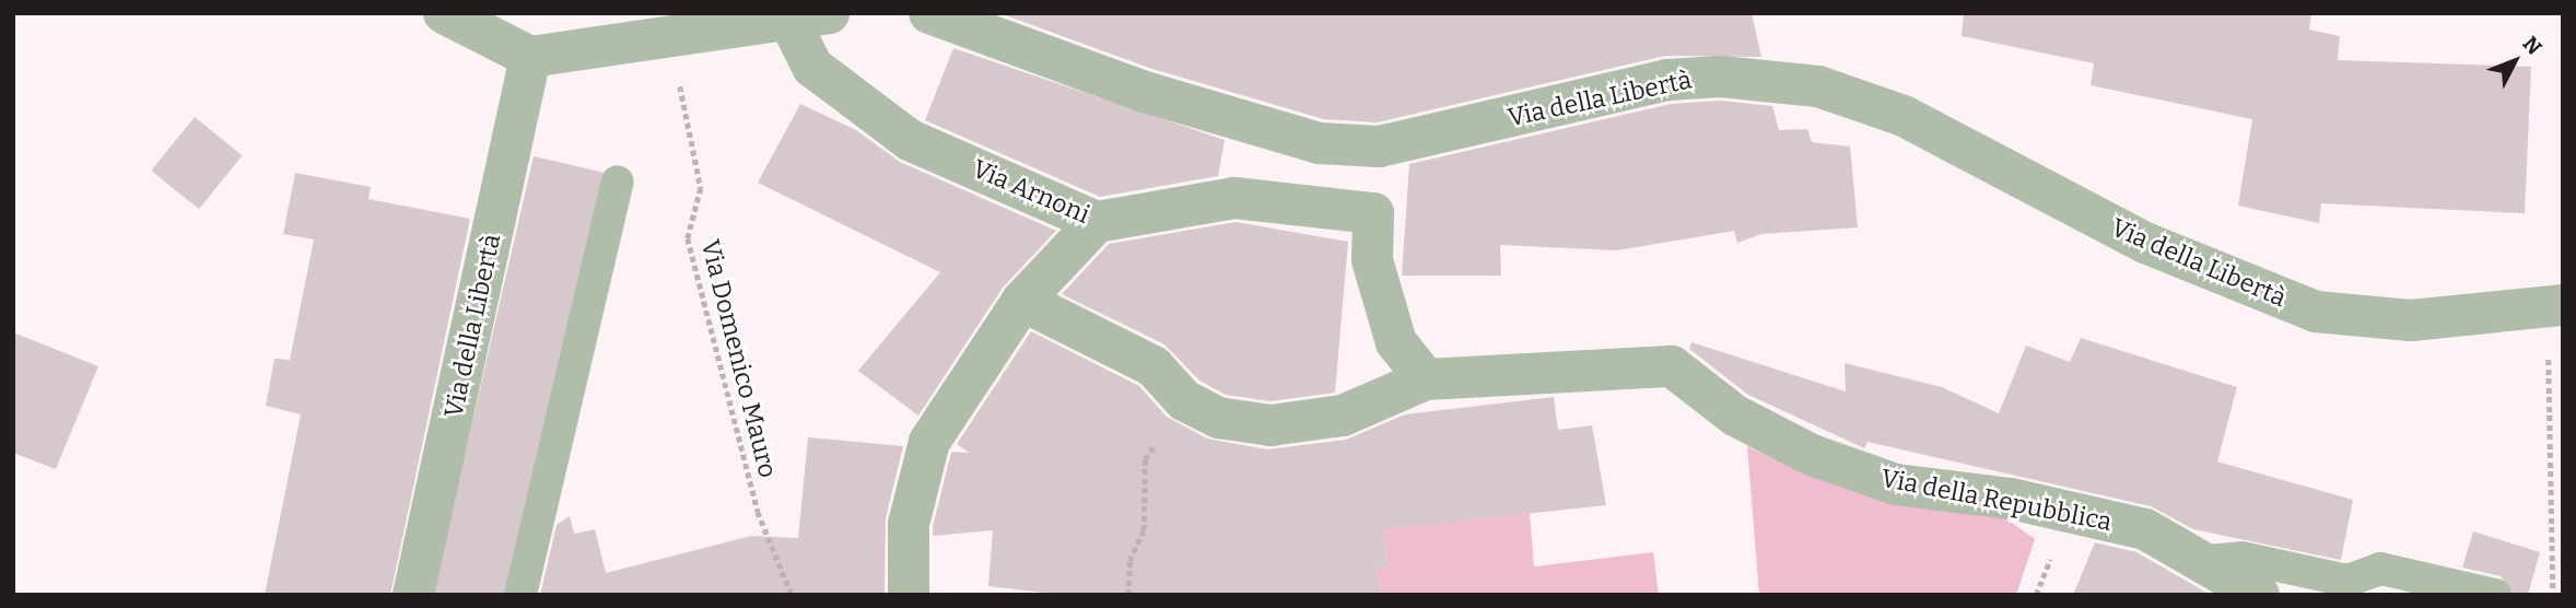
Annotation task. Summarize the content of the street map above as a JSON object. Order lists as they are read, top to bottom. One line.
{"streets":{"street":["Via della Libertà","Via Arnoni","Via della Repubblica"],"path":["Via Domenico Mauro"]},"crossings":[["Via Arnoni","Via della Repubblica"]],"north":"top right"}
